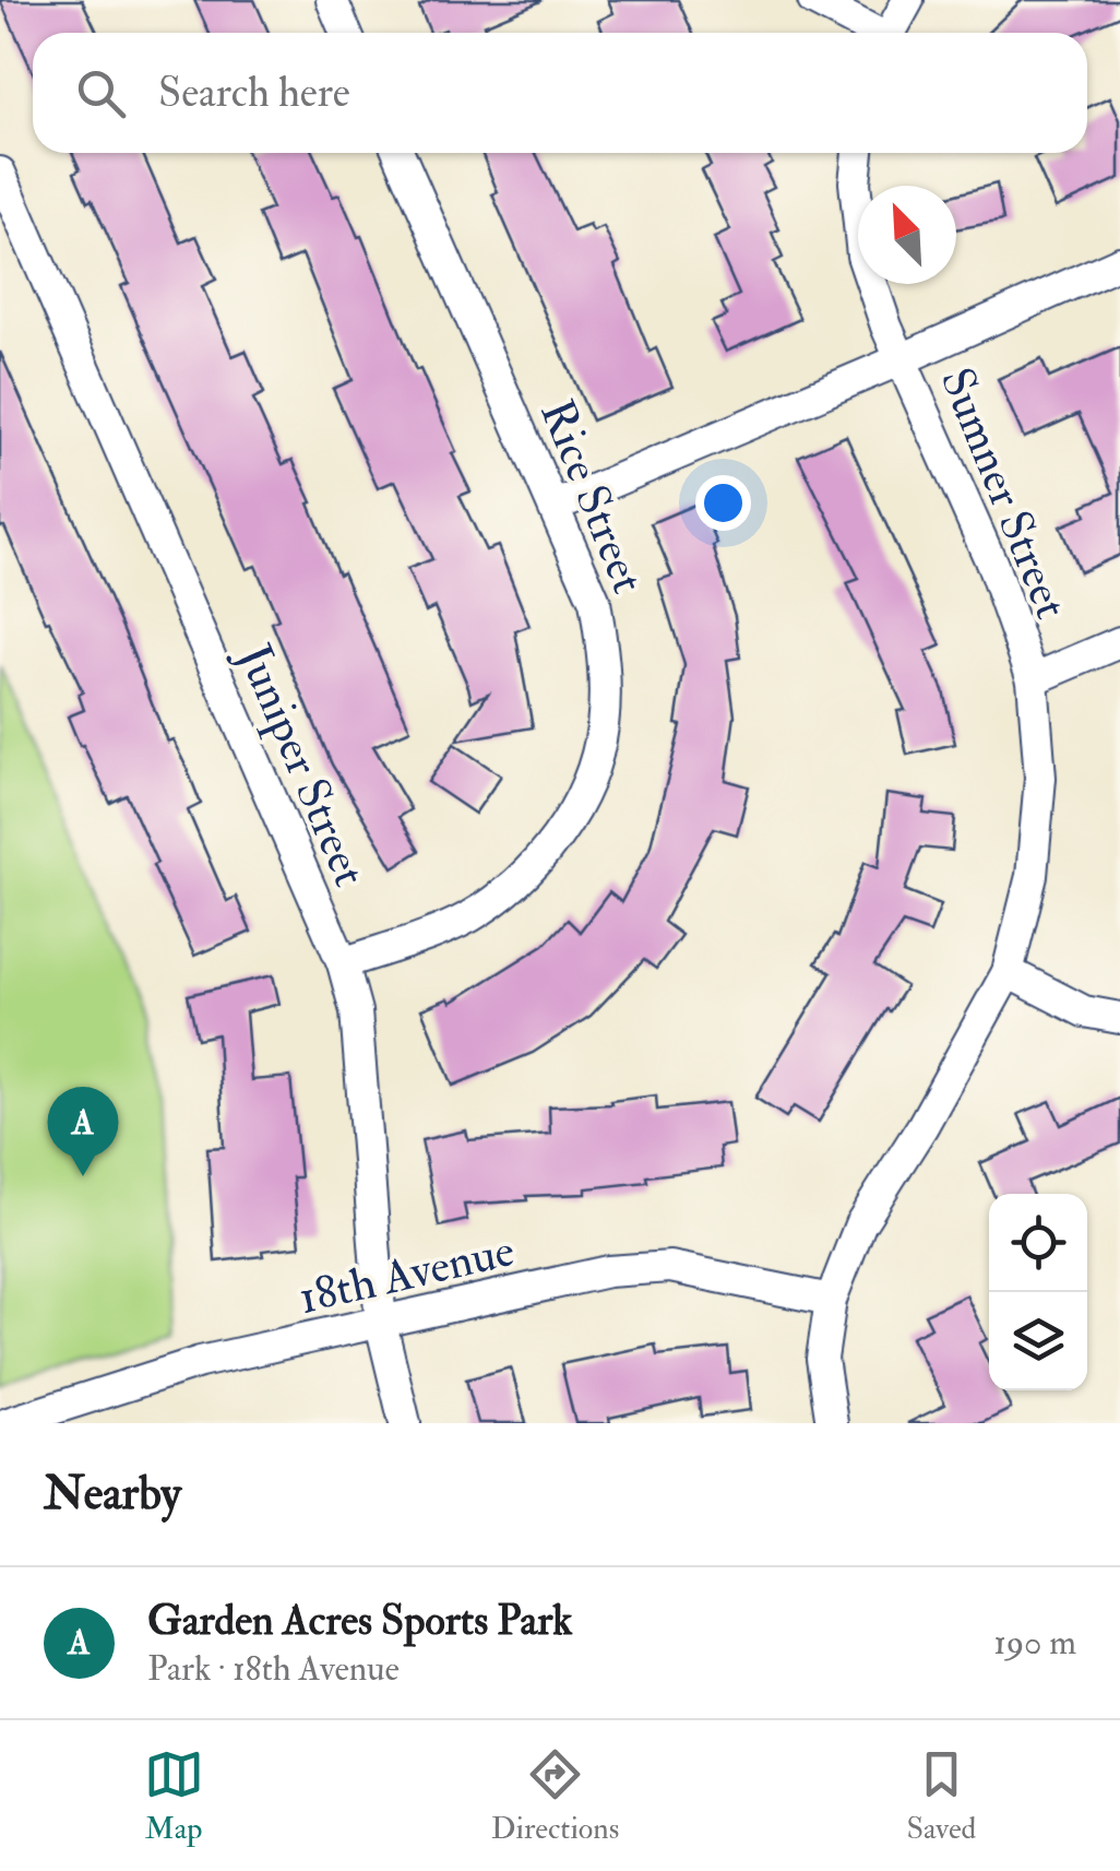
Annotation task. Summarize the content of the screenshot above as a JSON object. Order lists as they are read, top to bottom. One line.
{"streets":{"street":["Sumner Street","Rice Street","Juniper Street","18th Avenue"]},"crossings":[["Sumner Street","18th Avenue"],["Rice Street","Juniper Street"],["Juniper Street","18th Avenue"]],"north":"top left","page":{"search":"Search here","pins":"A","heading":"Nearby","list":[{"mark":"A","name":"Garden Acres Sports Park","note":"Park · 18th Avenue","value":"190 m"}],"nav":["Map","Directions","Saved"]}}
